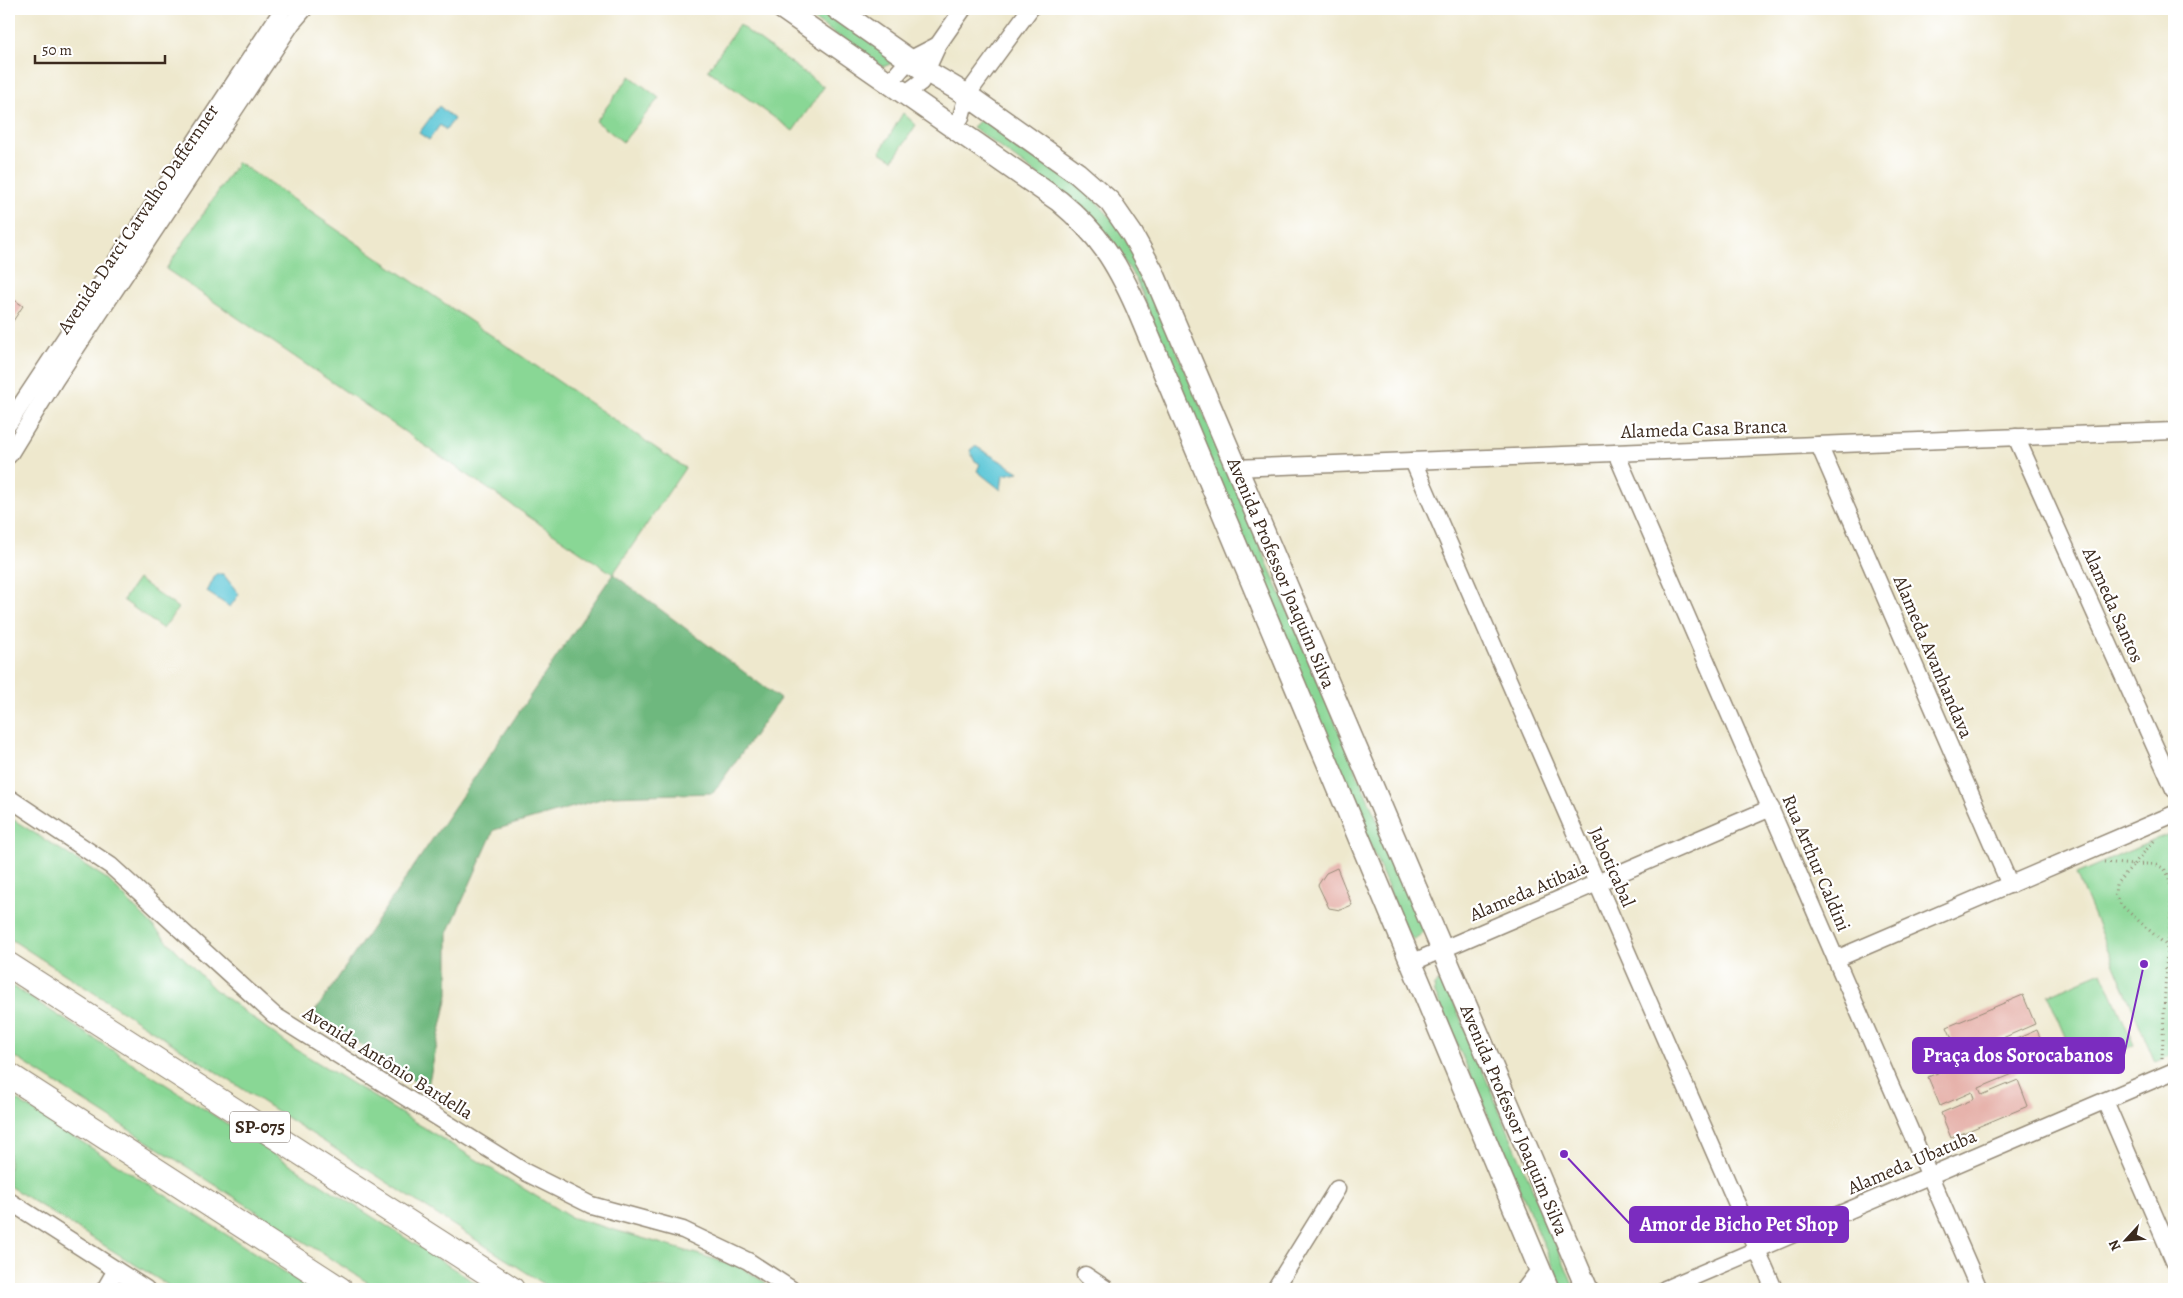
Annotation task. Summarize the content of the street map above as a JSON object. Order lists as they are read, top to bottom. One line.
{"streets":{"highway":["SP-075"],"main road":["Avenida Professor Joaquim Silva"],"street":["Avenida Darci Carvalho Daffernner","Alameda Casa Branca","Alameda Santos","Alameda Avanhandava","Rua Arthur Caldini","Jaboticabal","Alameda Atibaia","Avenida Antônio Bardella","Alameda Ubatuba"]},"crossings":[["Alameda Casa Branca","Avenida Professor Joaquim Silva"],["Alameda Casa Branca","Alameda Santos"],["Alameda Casa Branca","Alameda Avanhandava"],["Alameda Casa Branca","Rua Arthur Caldini"],["Alameda Casa Branca","Jaboticabal"],["Avenida Professor Joaquim Silva","Alameda Atibaia"],["Rua Arthur Caldini","Alameda Atibaia"],["Rua Arthur Caldini","Alameda Ubatuba"],["Jaboticabal","Alameda Atibaia"],["Jaboticabal","Alameda Ubatuba"]],"places":["Praça dos Sorocabanos","Amor de Bicho Pet Shop"],"scale_bar":"50 m","north":"bottom left"}
